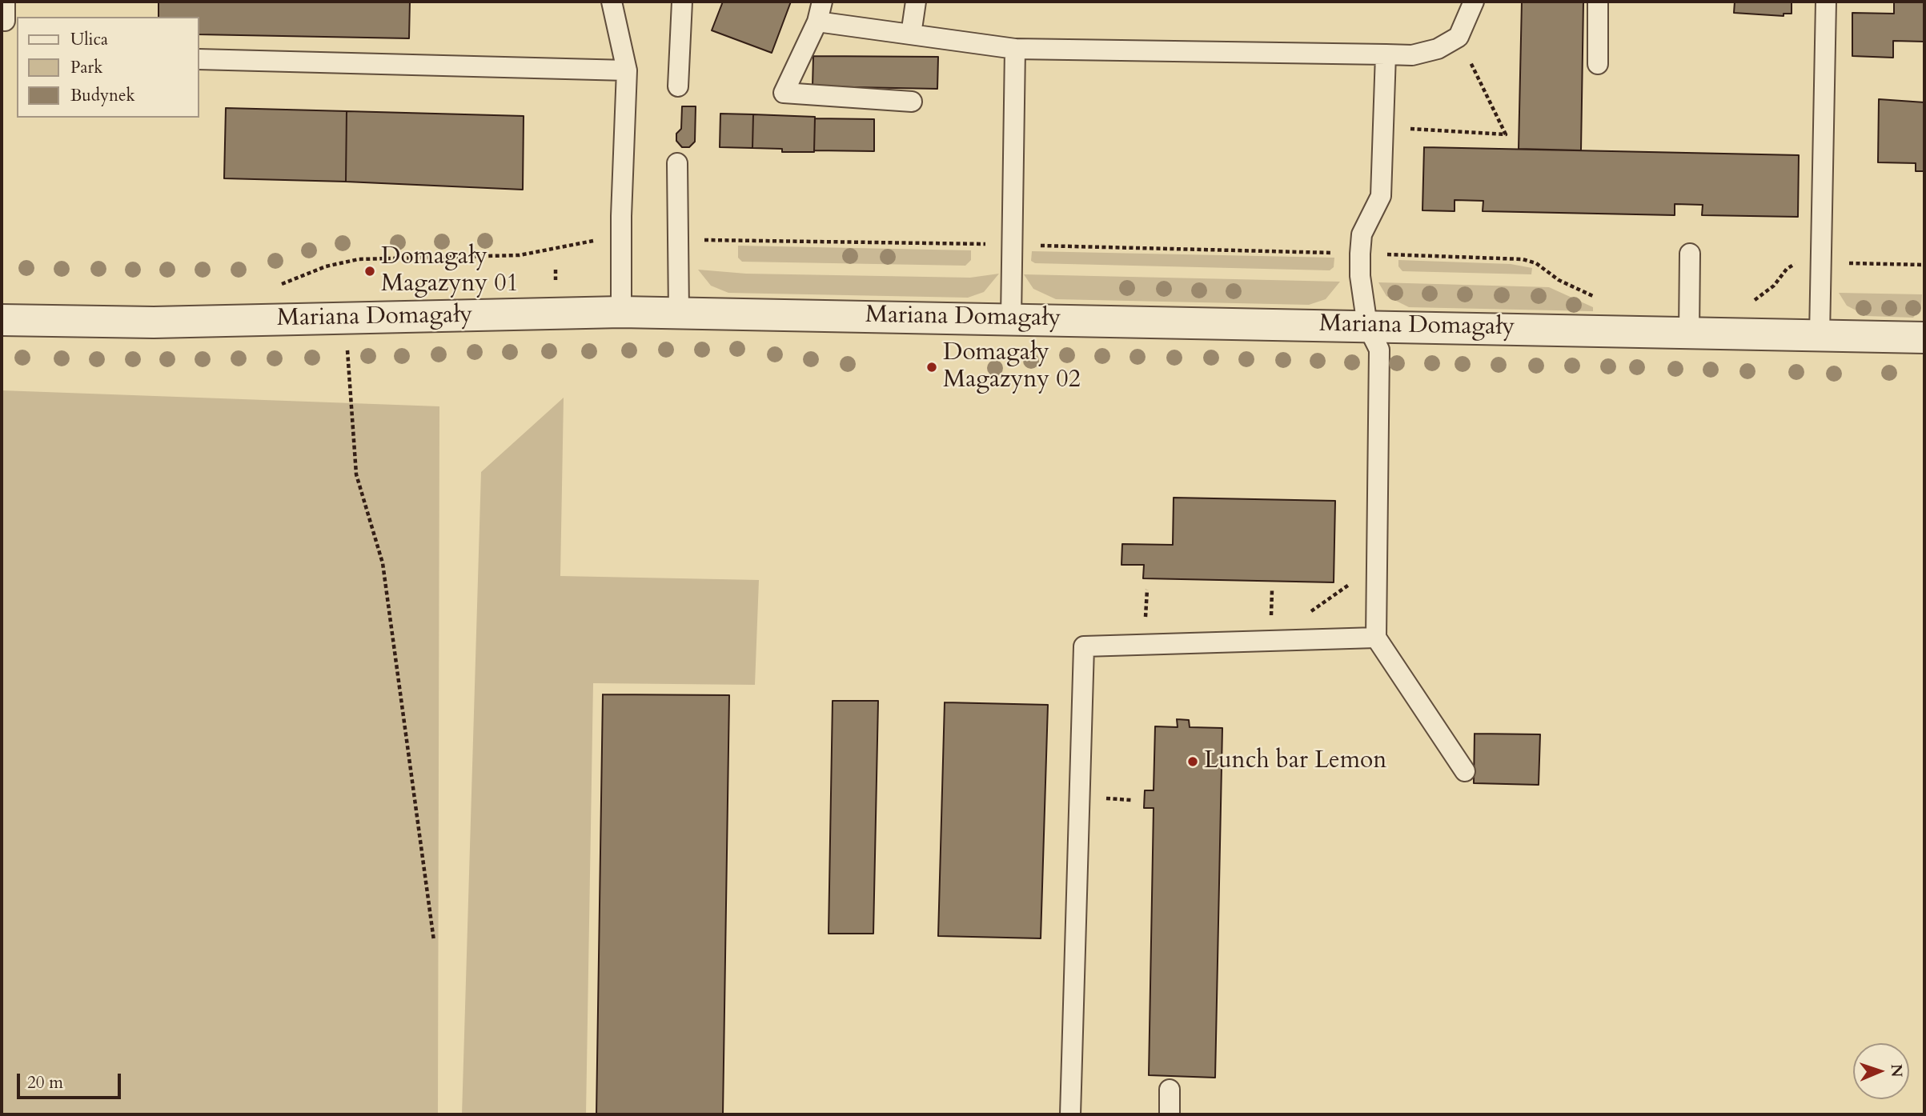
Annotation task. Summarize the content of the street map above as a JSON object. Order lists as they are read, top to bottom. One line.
{"streets":{"street":["Mariana Domagały"]},"places":["Domagały Magazyny 01","Domagały Magazyny 02","Lunch bar Lemon"],"legend":["Ulica","Park","Budynek"],"scale_bar":"20 m","north":"right"}
